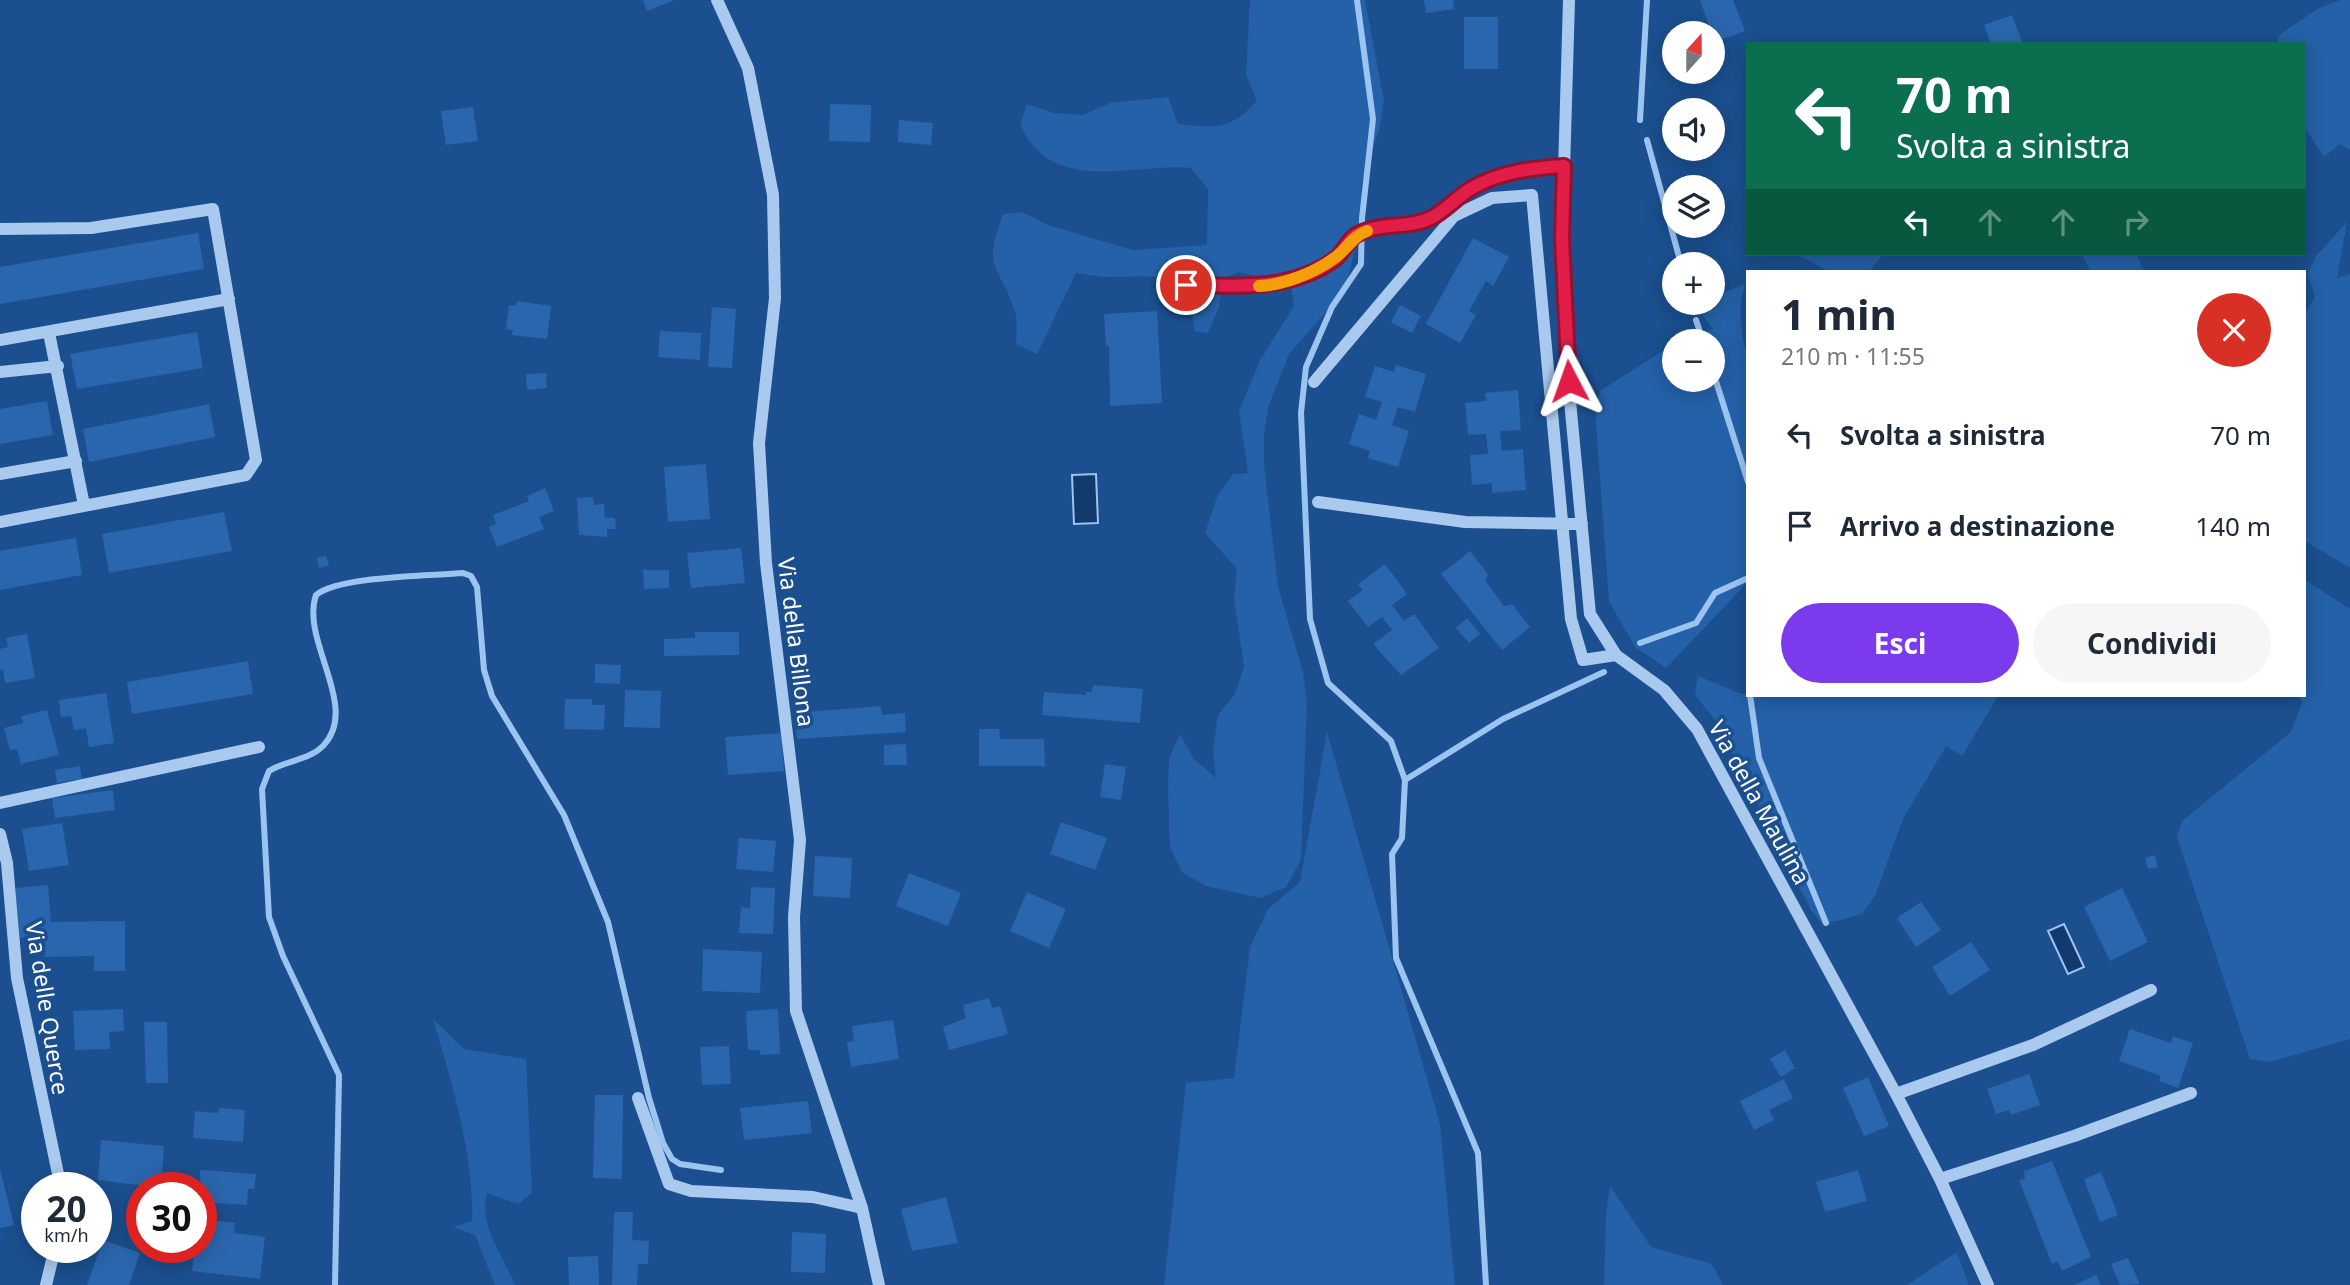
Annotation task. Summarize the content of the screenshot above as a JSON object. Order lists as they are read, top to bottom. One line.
{"streets":{"street":["Via della Billona","Via della Maulina","Via delle Querce"]},"north":"top","page":{"map_buttons":["+","−"],"turn":["70 m","Svolta a sinistra"],"heading":["1 min","210 m · 11:55"],"list":[{"name":"Svolta a sinistra","value":"70 m"},{"name":"Arrivo a destinazione","value":"140 m"}],"buttons":["Esci","Condividi"],"speed":"20 km/h","limit":"30"}}
